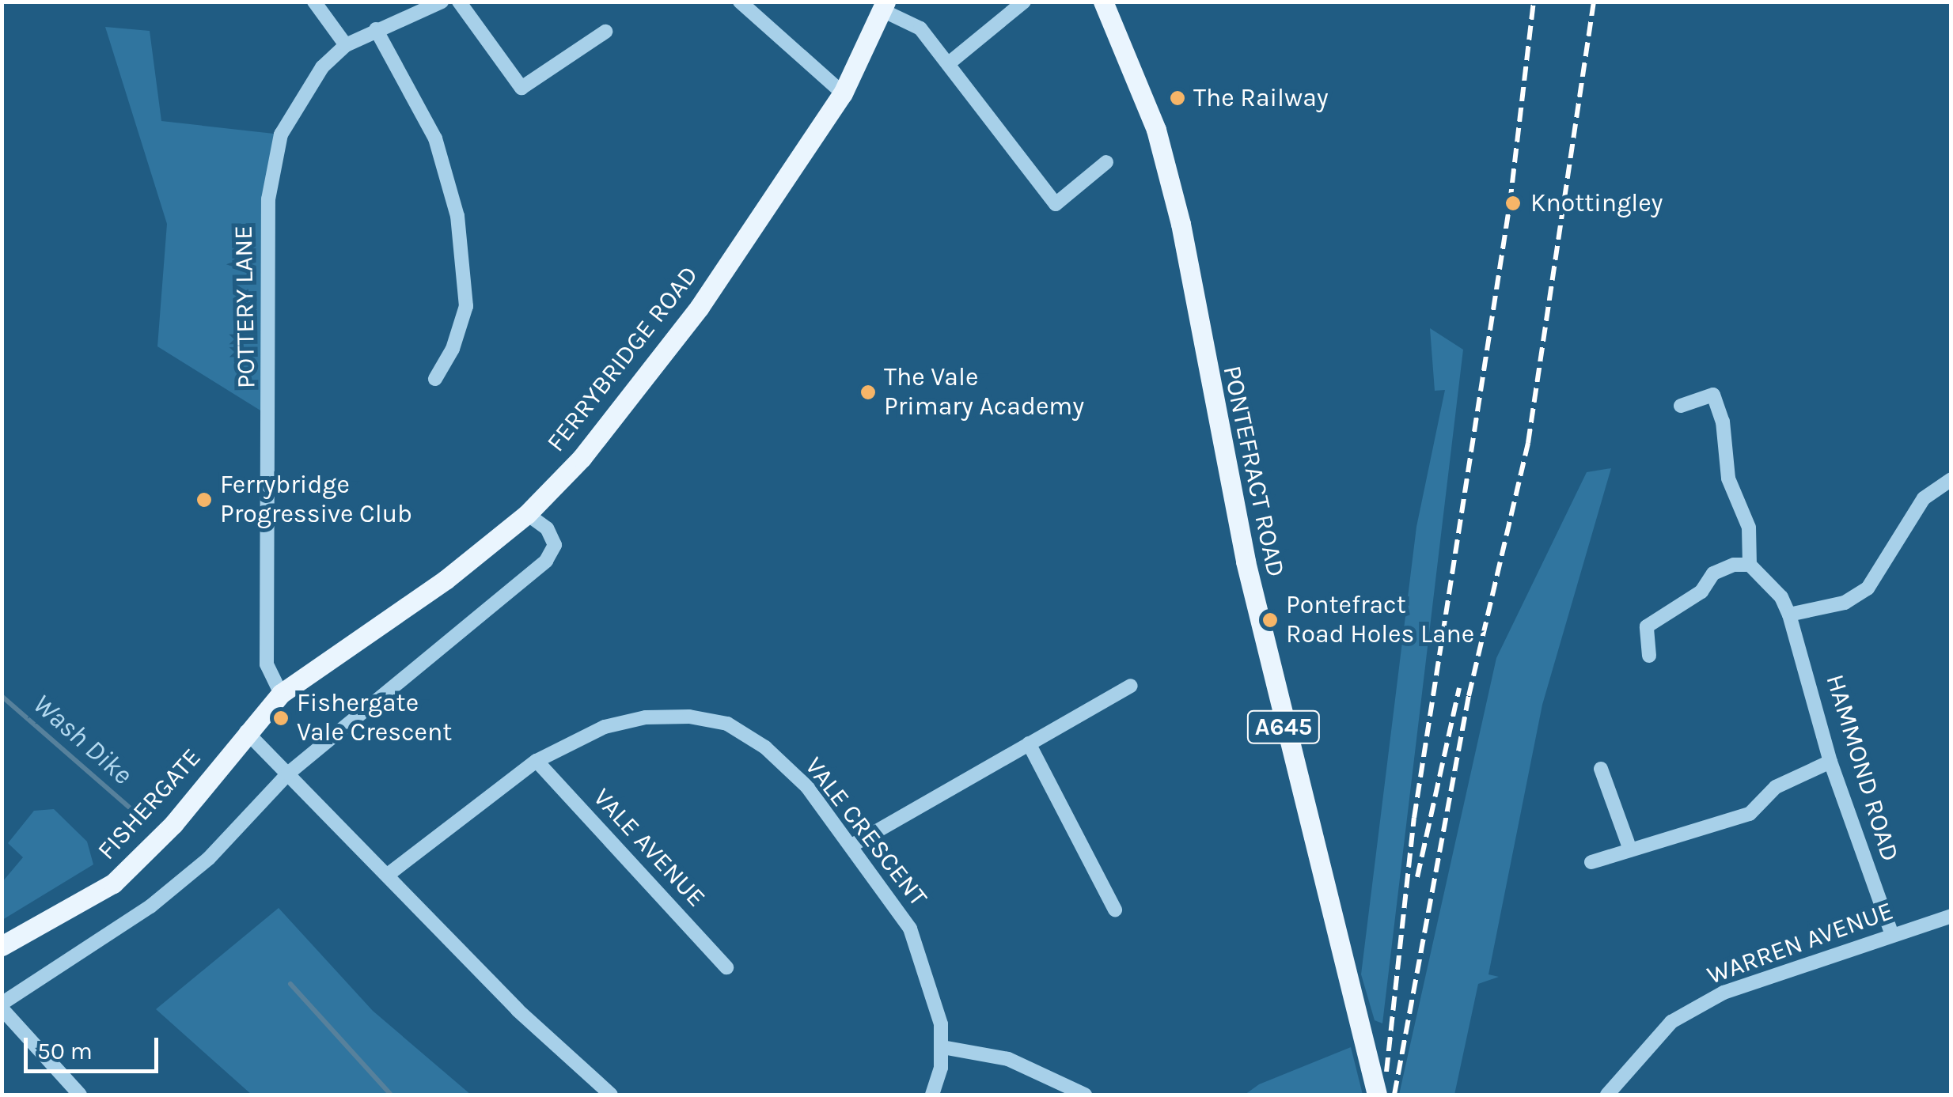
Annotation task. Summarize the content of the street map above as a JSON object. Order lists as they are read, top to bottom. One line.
{"streets":{"main road":["FERRYBRIDGE ROAD","PONTEFRACT ROAD","A645","FISHERGATE"],"street":["POTTERY LANE","HAMMOND ROAD","VALE CRESCENT","VALE AVENUE","WARREN AVENUE"]},"crossings":[["POTTERY LANE","FISHERGATE"],["FERRYBRIDGE ROAD","FISHERGATE"],["HAMMOND ROAD","WARREN AVENUE"],["VALE CRESCENT","VALE AVENUE"]],"water":["Wash Dike"],"places":["The Railway","Knottingley","The Vale Primary Academy","Ferrybridge Progressive Club","Pontefract Road Holes Lane","Fishergate Vale Crescent"],"scale_bar":"50 m"}
